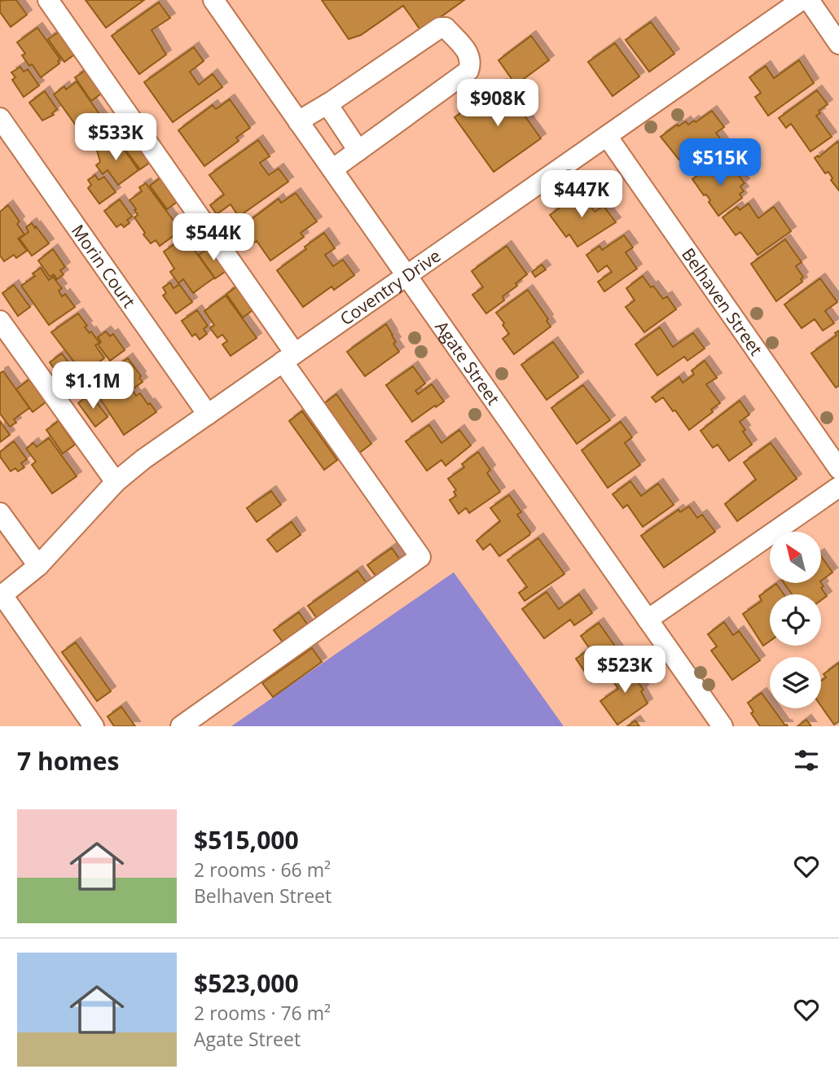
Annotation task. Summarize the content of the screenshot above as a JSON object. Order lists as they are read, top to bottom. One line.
{"streets":{"street":["Morin Court","Coventry Drive","Belhaven Street","Agate Street"]},"crossings":[["Morin Court","Coventry Drive"],["Coventry Drive","Belhaven Street"],["Coventry Drive","Agate Street"]],"north":"top left","page":{"price":["$908K","$533K","$515K","$447K","$544K","$1.1M","$523K"],"heading":"7 homes","list":[{"name":"$515,000","note":"2 rooms · 66 m² · Belhaven Street"},{"name":"$523,000","note":"2 rooms · 76 m² · Agate Street"}]}}
